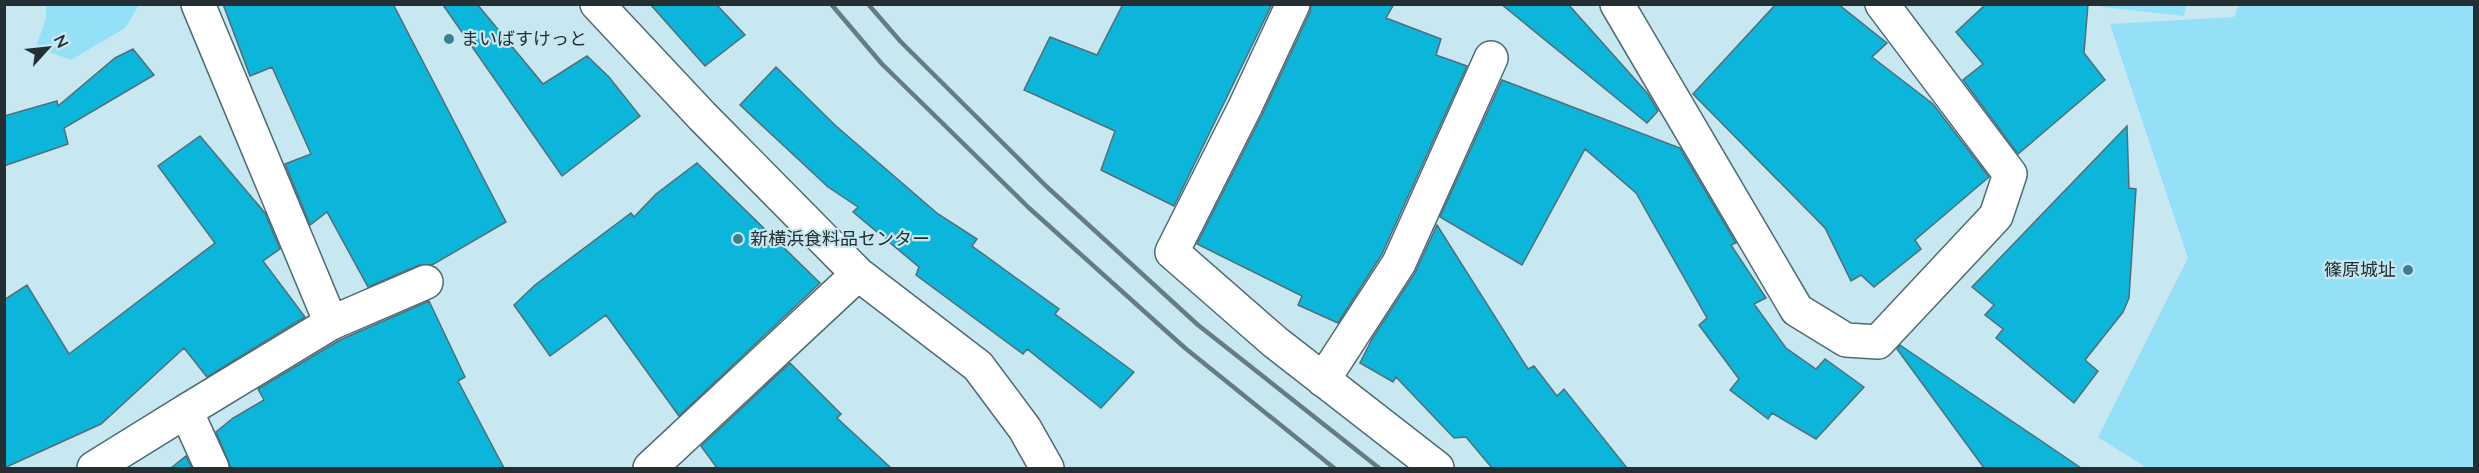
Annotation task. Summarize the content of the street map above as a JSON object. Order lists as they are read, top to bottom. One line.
{"places":["まいばすけっと","新横浜食料品センター","篠原城址"],"north":"top right"}
